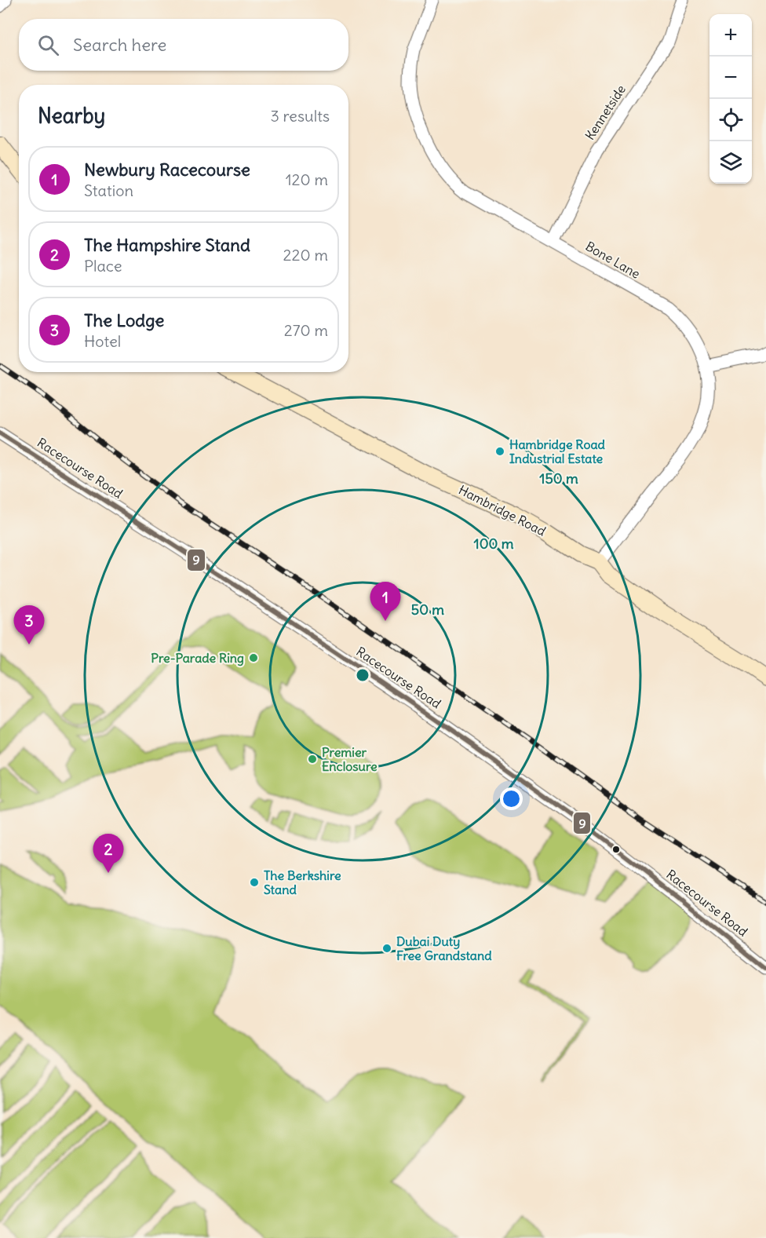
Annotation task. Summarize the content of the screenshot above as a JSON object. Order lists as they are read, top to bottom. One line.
{"streets":{"main road":["Hambridge Road"],"street":["Kennetside","Bone Lane","Racecourse Road"]},"crossings":[["Kennetside","Bone Lane"],["Bone Lane","Hambridge Road"]],"places":["Hambridge Road Industrial Estate","Pre-Parade Ring","Premier Enclosure","The Berkshire Stand","Dubai Duty Free Grandstand"],"lines":["transit line 9"],"page":{"map_buttons":["+","−"],"search":"Search here","heading":["Nearby","3 results"],"list":[{"mark":"1","name":"Newbury Racecourse","note":"Station","value":"120 m"},{"mark":"2","name":"The Hampshire Stand","note":"Place","value":"220 m"},{"mark":"3","name":"The Lodge","note":"Hotel","value":"270 m"}],"pins":["1","3","2"]},"rings":["150 m","100 m","50 m"]}
